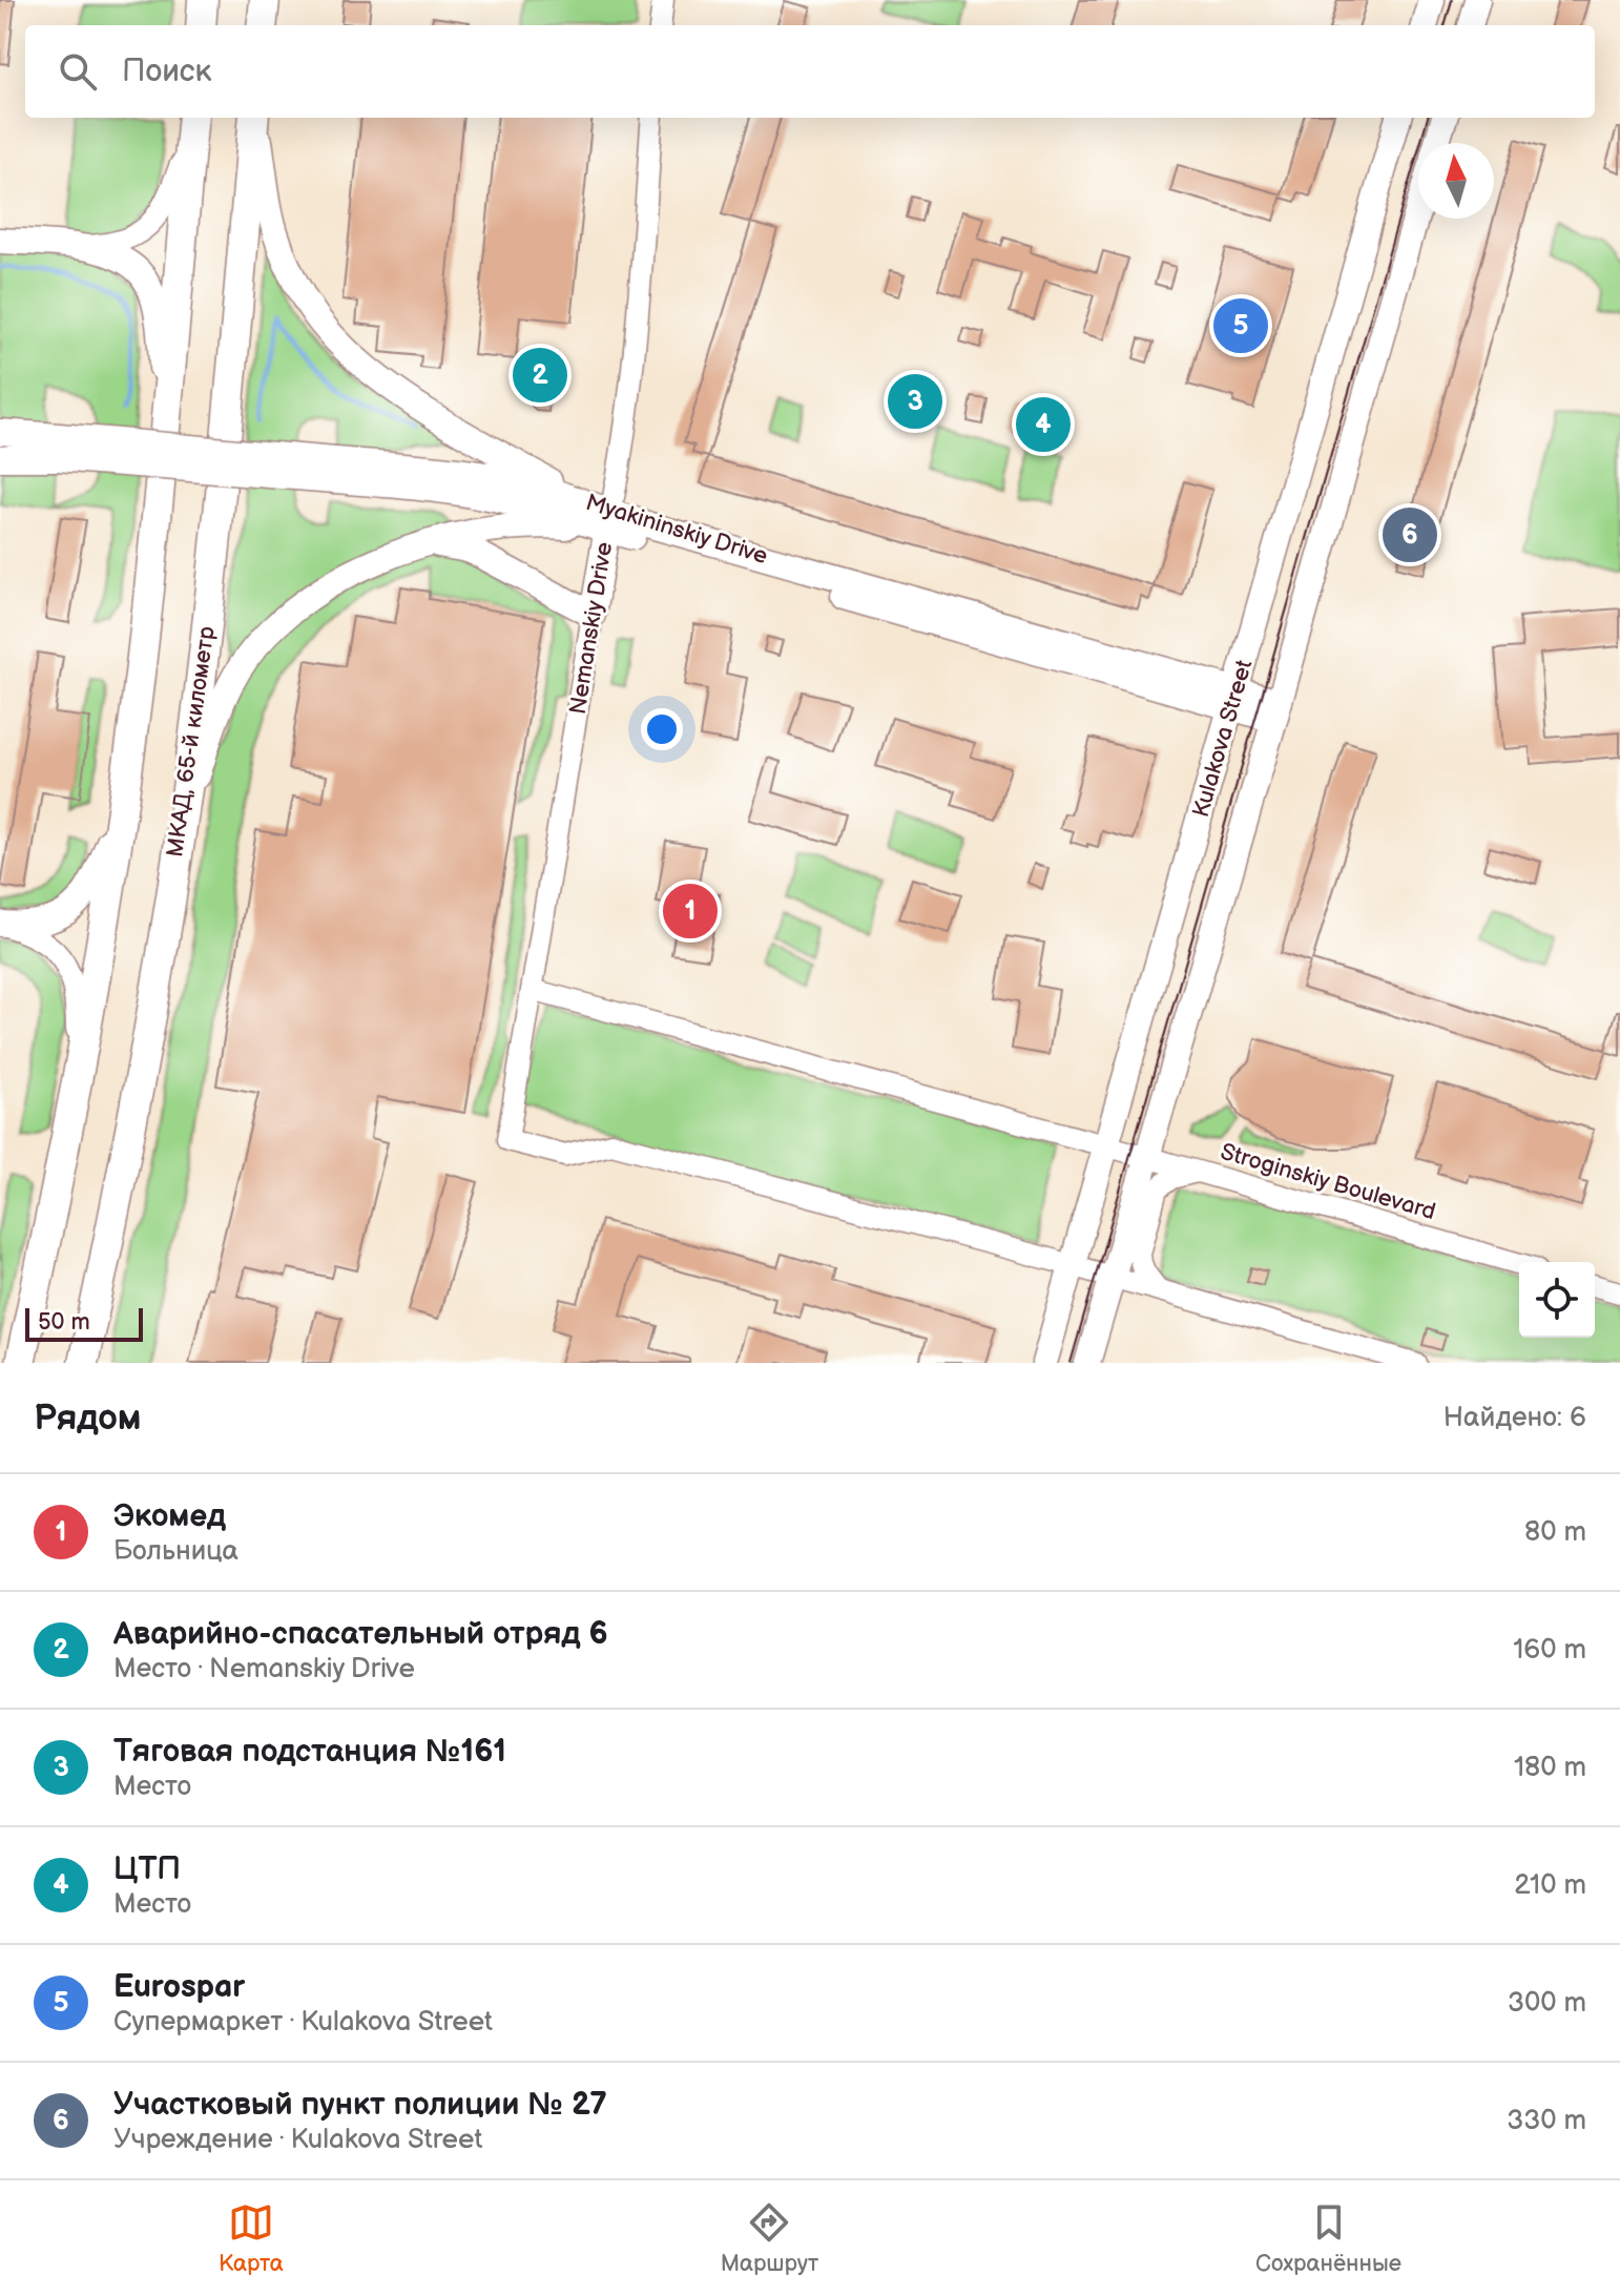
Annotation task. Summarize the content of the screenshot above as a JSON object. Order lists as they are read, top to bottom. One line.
{"streets":{"highway":["МКАД, 65-й километр"],"main road":["Myakininskiy Drive","Nemanskiy Drive","Kulakova Street"],"street":["Stroginskiy Boulevard"]},"crossings":[["Myakininskiy Drive","Nemanskiy Drive"],["Myakininskiy Drive","Kulakova Street"],["Nemanskiy Drive","Kulakova Street"],["Nemanskiy Drive","Stroginskiy Boulevard"],["Kulakova Street","Stroginskiy Boulevard"]],"scale_bar":"50 m","north":"top","page":{"search":"Поиск","pins":["5","2","3","4","6","1"],"scale":"50 m","heading":["Рядом","Найдено: 6"],"list":[{"mark":"1","name":"Экомед","note":"Больница","value":"80 m"},{"mark":"2","name":"Аварийно-спасательный отряд 6","note":"Место · Nemanskiy Drive","value":"160 m"},{"mark":"3","name":"Тяговая подстанция №161","note":"Место","value":"180 m"},{"mark":"4","name":"ЦТП","note":"Место","value":"210 m"},{"mark":"5","name":"Eurospar","note":"Супермаркет · Kulakova Street","value":"300 m"},{"mark":"6","name":"Участковый пункт полиции № 27","note":"Учреждение · Kulakova Street","value":"330 m"}],"nav":["Карта","Маршрут","Сохранённые"]}}
